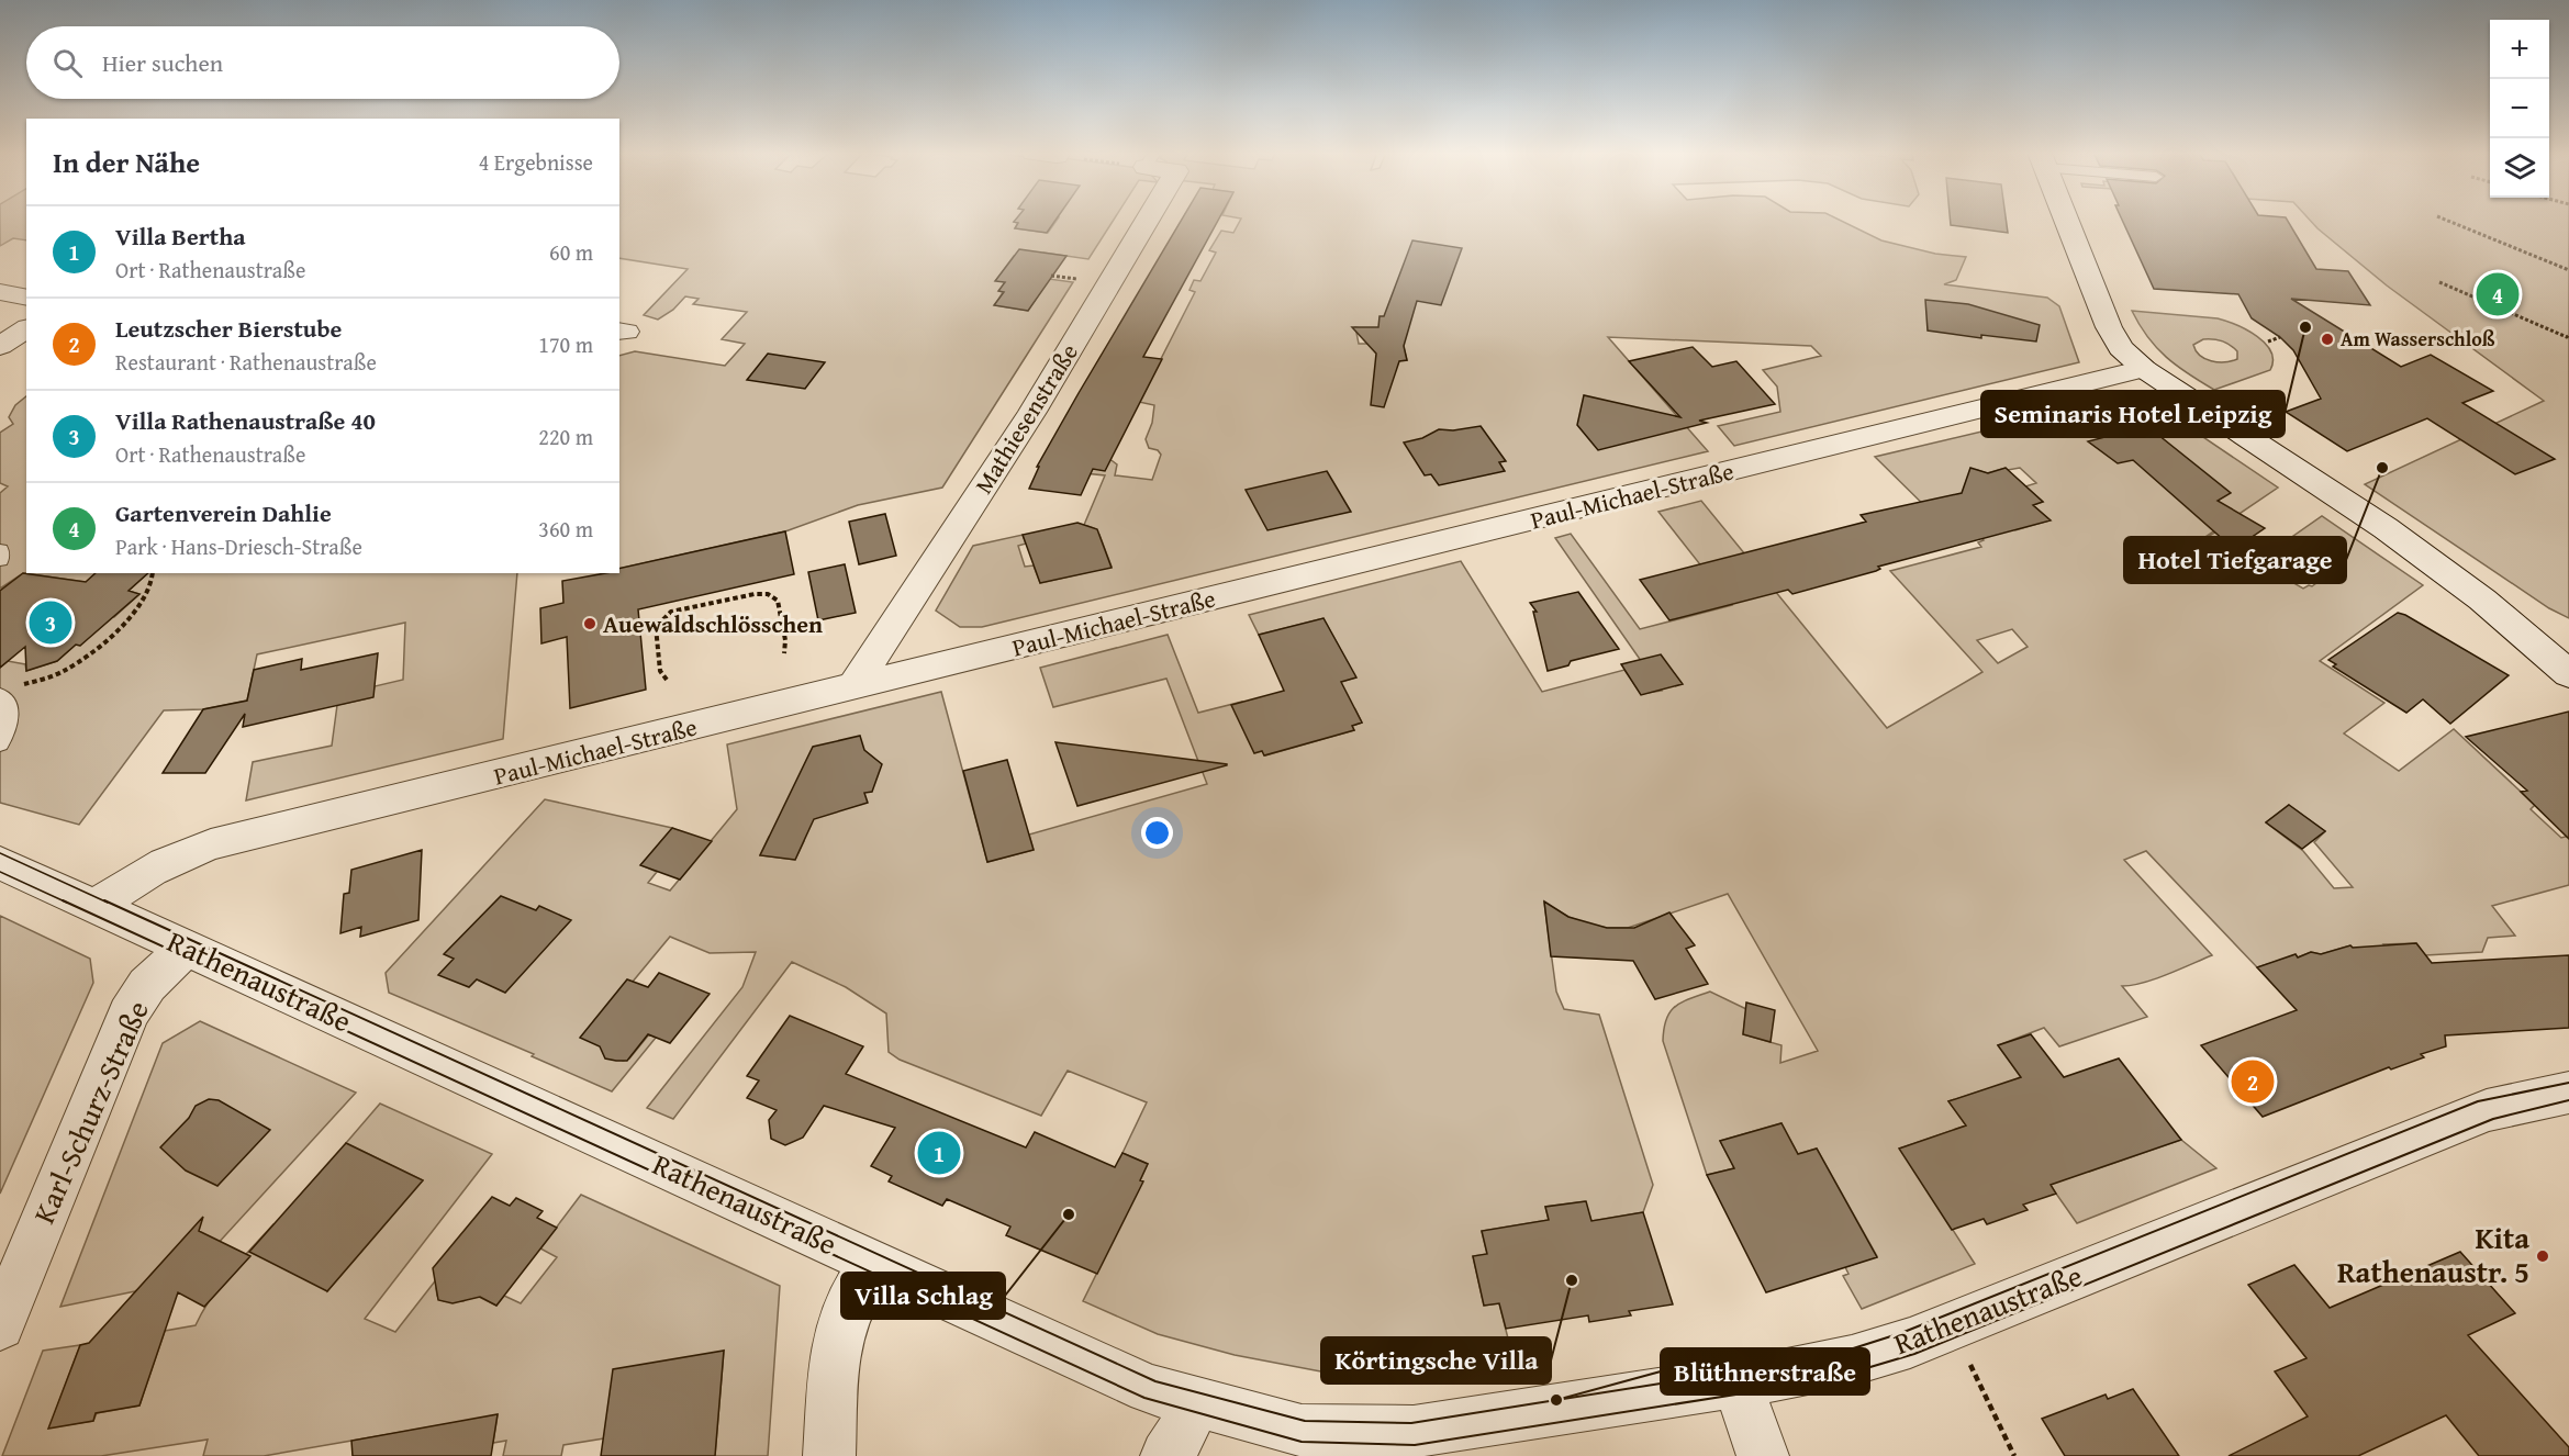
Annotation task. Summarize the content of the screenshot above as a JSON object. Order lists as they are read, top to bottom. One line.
{"streets":{"street":["Mathiesenstraße","Paul-Michael-Straße","Rathenaustraße","Karl-Schurz-Straße"]},"crossings":[["Mathiesenstraße","Paul-Michael-Straße"],["Paul-Michael-Straße","Rathenaustraße"],["Rathenaustraße","Karl-Schurz-Straße"]],"places":["Seminaris Hotel Leipzig","Am Wasserschloß","Hotel Tiefgarage","Auewaldschlösschen","Villa Schlag","Kita Rathenaustr. 5","Körtingsche Villa","Blüthnerstraße"],"page":{"map_buttons":["+","−"],"search":"Hier suchen","heading":["In der Nähe","4 Ergebnisse"],"list":[{"mark":"1","name":"Villa Bertha","note":"Ort · Rathenaustraße","value":"60 m"},{"mark":"2","name":"Leutzscher Bierstube","note":"Restaurant · Rathenaustraße","value":"170 m"},{"mark":"3","name":"Villa Rathenaustraße 40","note":"Ort · Rathenaustraße","value":"220 m"},{"mark":"4","name":"Gartenverein Dahlie","note":"Park · Hans-Driesch-Straße","value":"360 m"}],"pins":["4","3","2","1"]}}
